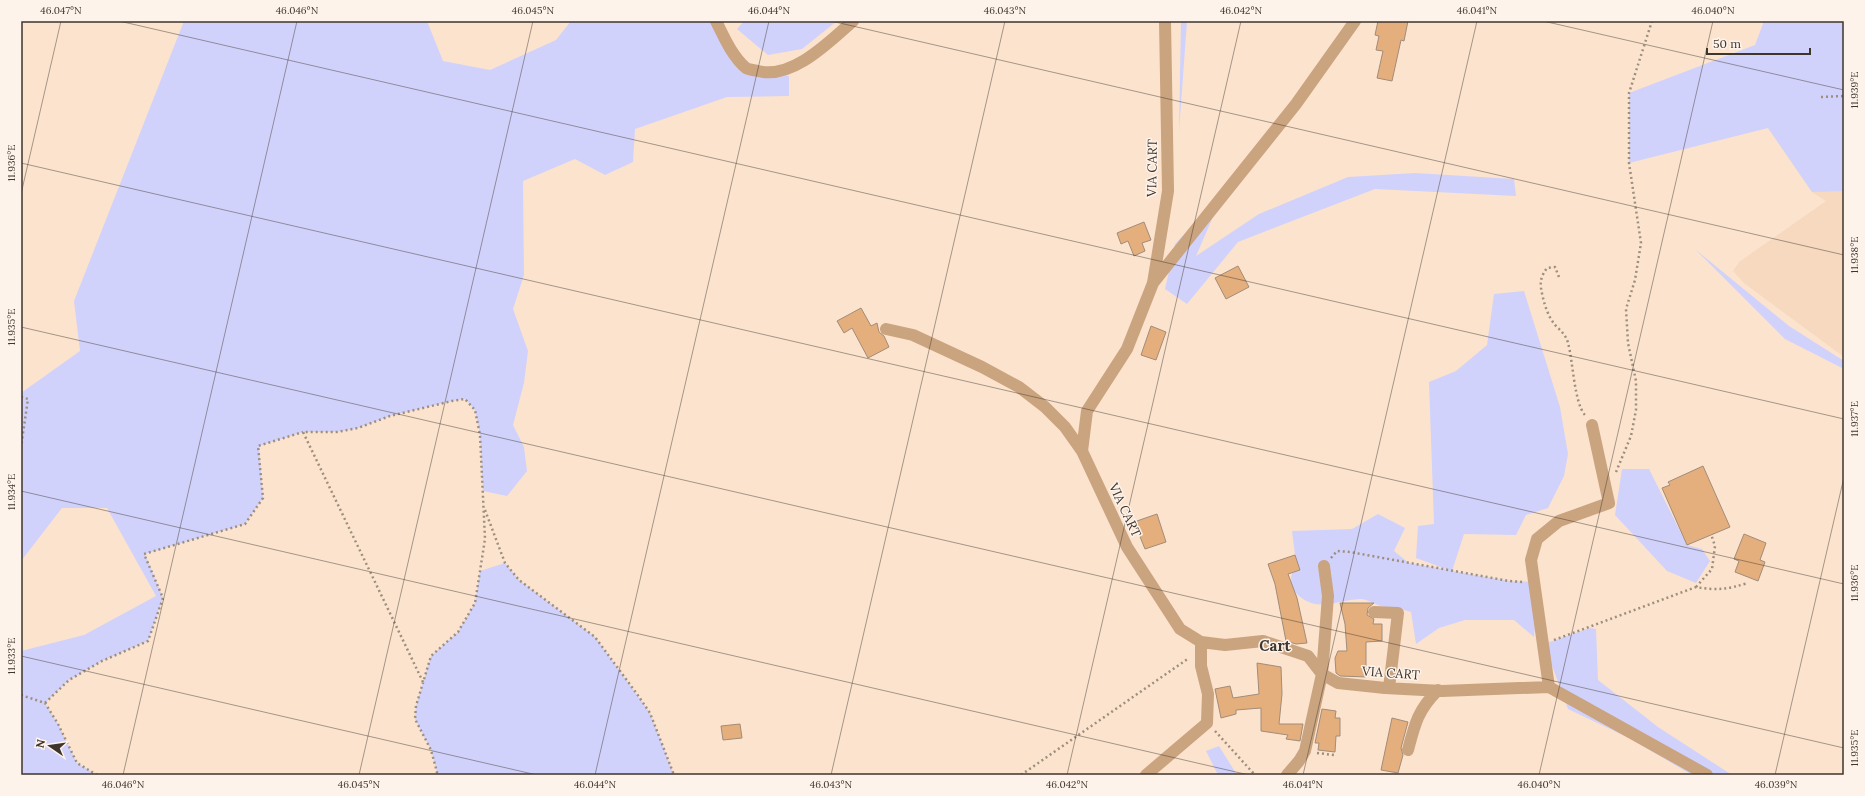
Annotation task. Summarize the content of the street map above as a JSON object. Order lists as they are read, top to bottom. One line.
{"streets":{"street":["VIA CART"]},"districts":["Cart"],"scale_bar":"50 m","north":"left","coordinates":["46.047°N","46.046°N","46.045°N","46.044°N","46.043°N","46.042°N","46.041°N","46.040°N","11.939°E","11.936°E","11.938°E","11.935°E","11.937°E","11.934°E","11.933°E","46.039°N"]}
